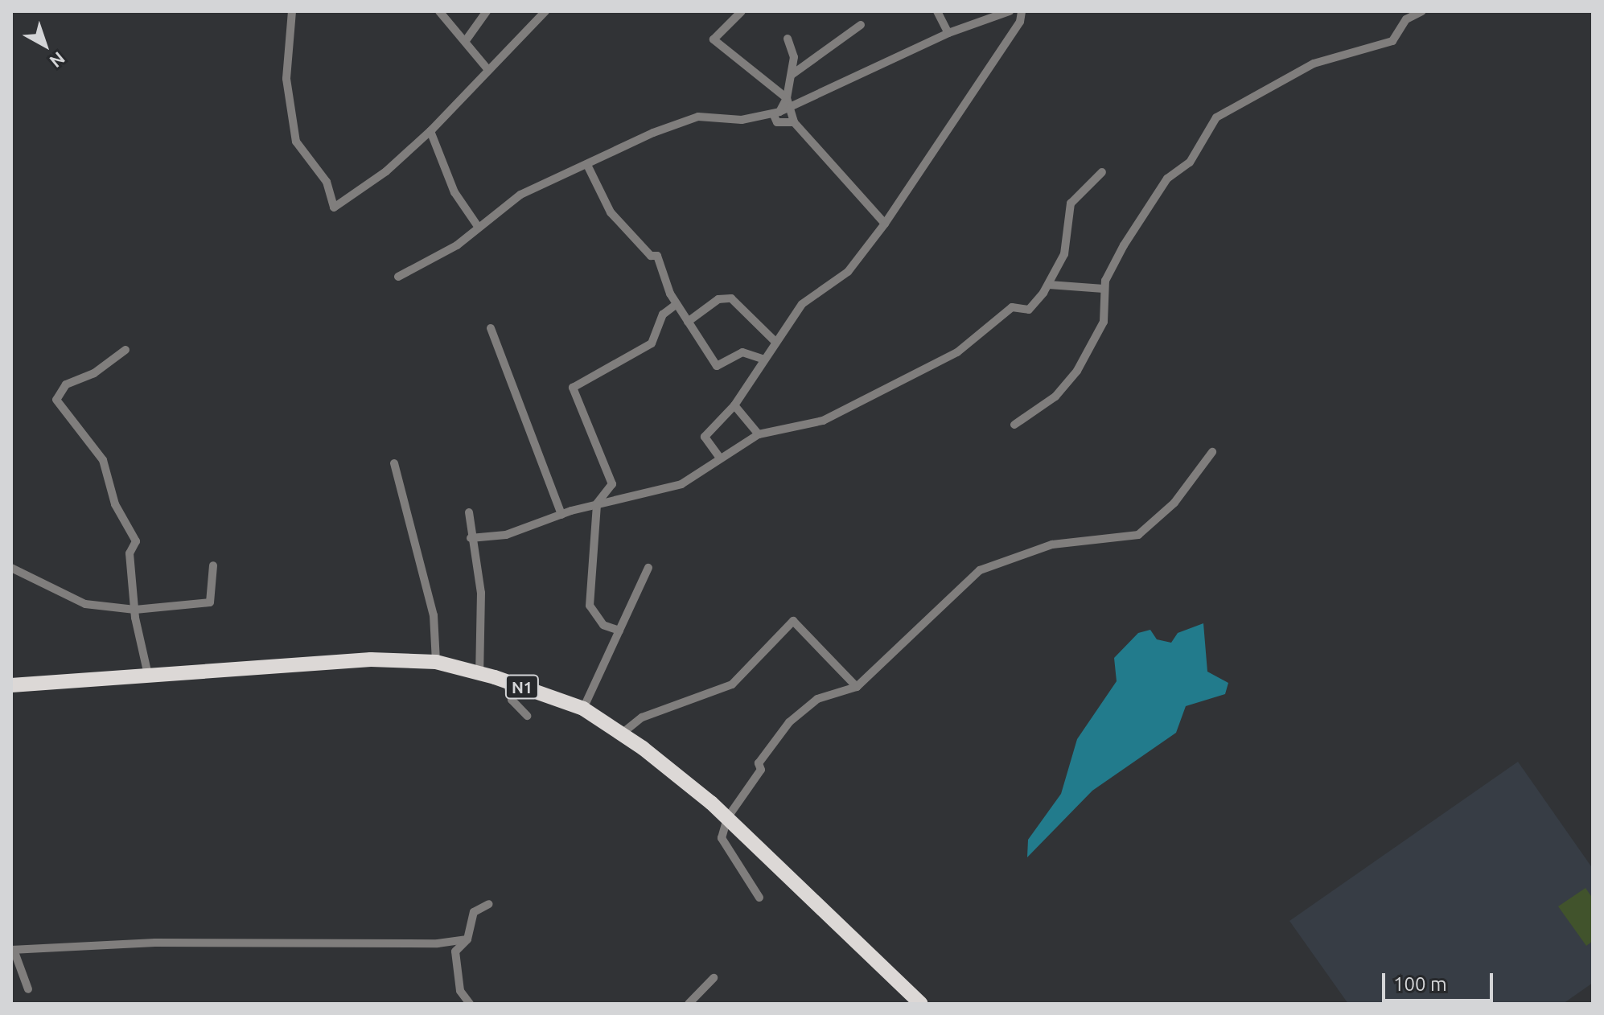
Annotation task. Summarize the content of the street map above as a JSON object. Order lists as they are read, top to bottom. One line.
{"streets":{"highway":["N1"]},"scale_bar":"100 m","north":"bottom right"}
